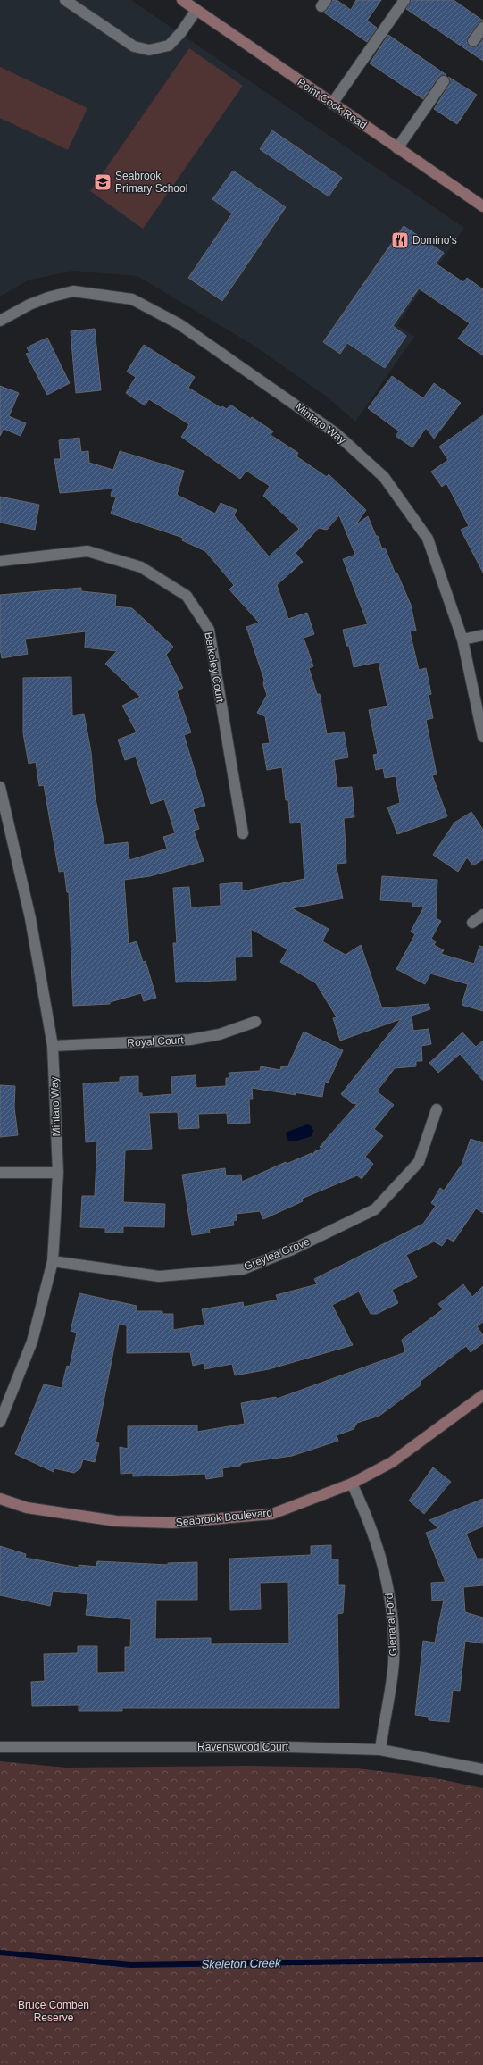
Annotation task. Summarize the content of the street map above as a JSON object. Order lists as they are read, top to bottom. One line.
{"streets":{"street":["Point Cook Road","Mintaro Way","Berkeley Court","Royal Court","Greylea Grove","Seabrook Boulevard","Glenara Ford","Ravenswood Court"]},"crossings":[["Mintaro Way","Royal Court"],["Mintaro Way","Greylea Grove"],["Seabrook Boulevard","Glenara Ford"],["Glenara Ford","Ravenswood Court"]],"water":["Skeleton Creek"],"parks":["Bruce Comben Reserve"],"places":{"school or university":["Seabrook Primary School"],"restaurant":["Domino's"]}}
